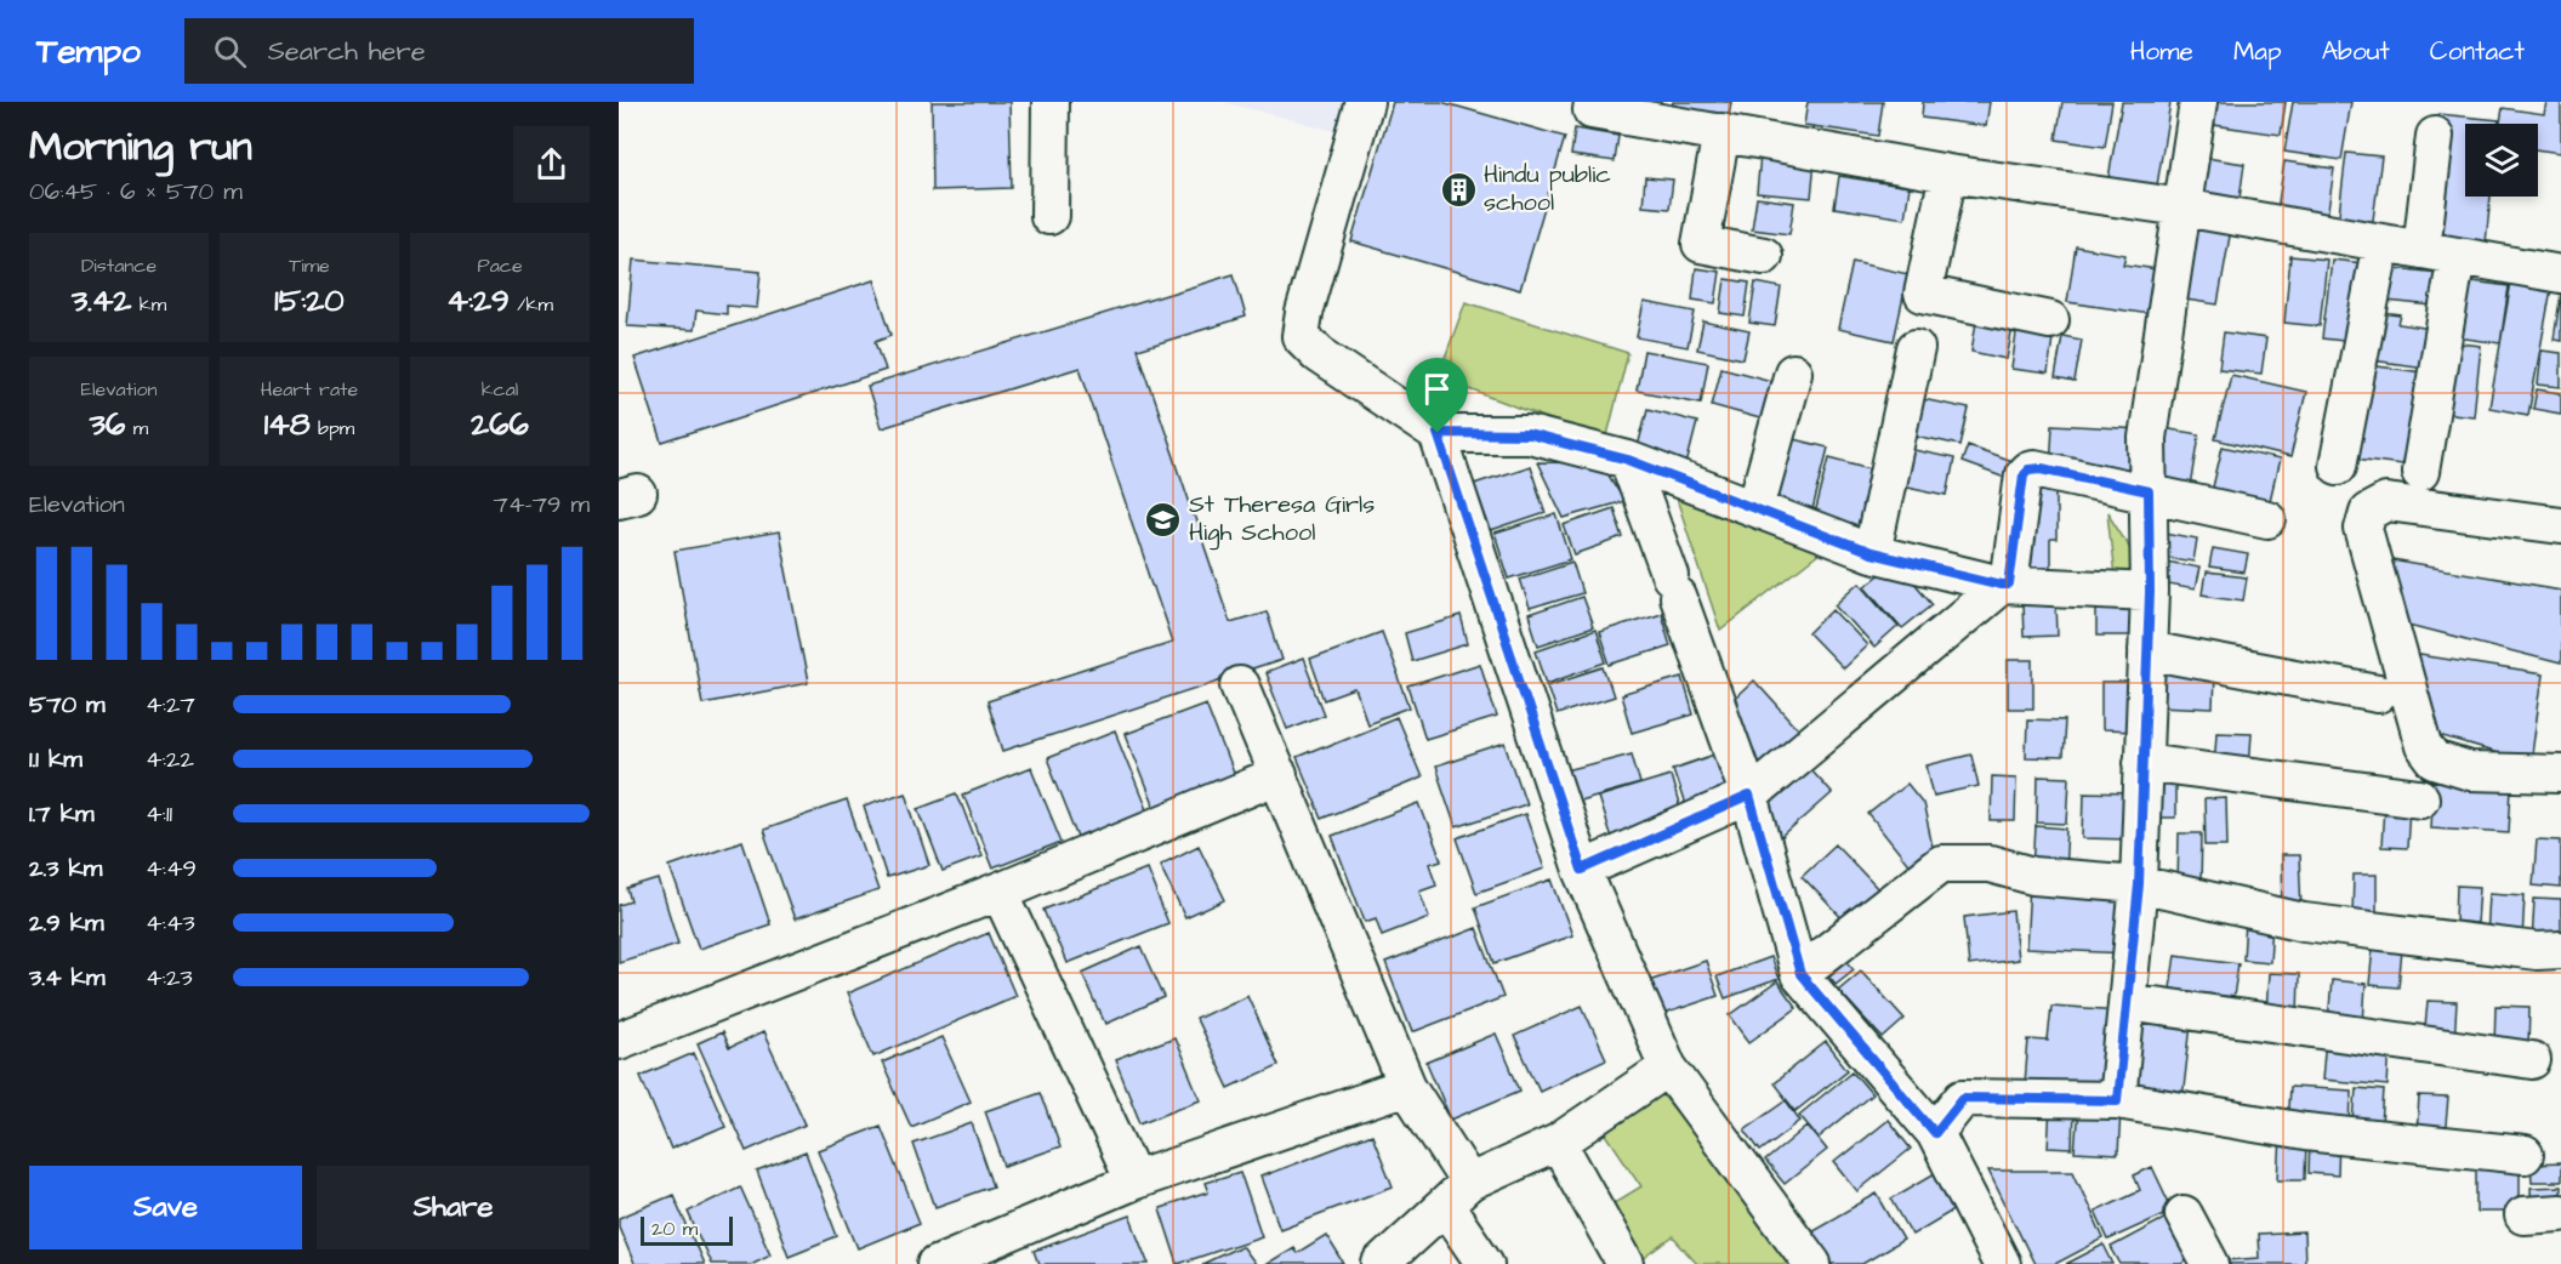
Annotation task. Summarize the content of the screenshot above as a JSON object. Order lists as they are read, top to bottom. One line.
{"places":{"building":["Hindu public school"],"school or university":["St Theresa Girls High School"]},"scale_bar":"20 m","page":{"header":"Tempo","search":"Search here","nav":["Home","Map","About","Contact"],"heading":["Morning run","06:45 · 6 × 570 m"],"stats":[["Distance","3.42 km"],["Time","15:20"],["Pace","4:29 /km"],["Elevation","36 m"],["Heart rate","148 bpm"],["kcal","266"]],"chart":["Elevation","74–79 m"],"list":[{"name":"570 m","note":"4:27"},{"name":"1.1 km","note":"4:22"},{"name":"1.7 km","note":"4:11"},{"name":"2.3 km","note":"4:49"},{"name":"2.9 km","note":"4:43"},{"name":"3.4 km","note":"4:23"}],"buttons":["Save","Share"],"scale":"20 m"}}
